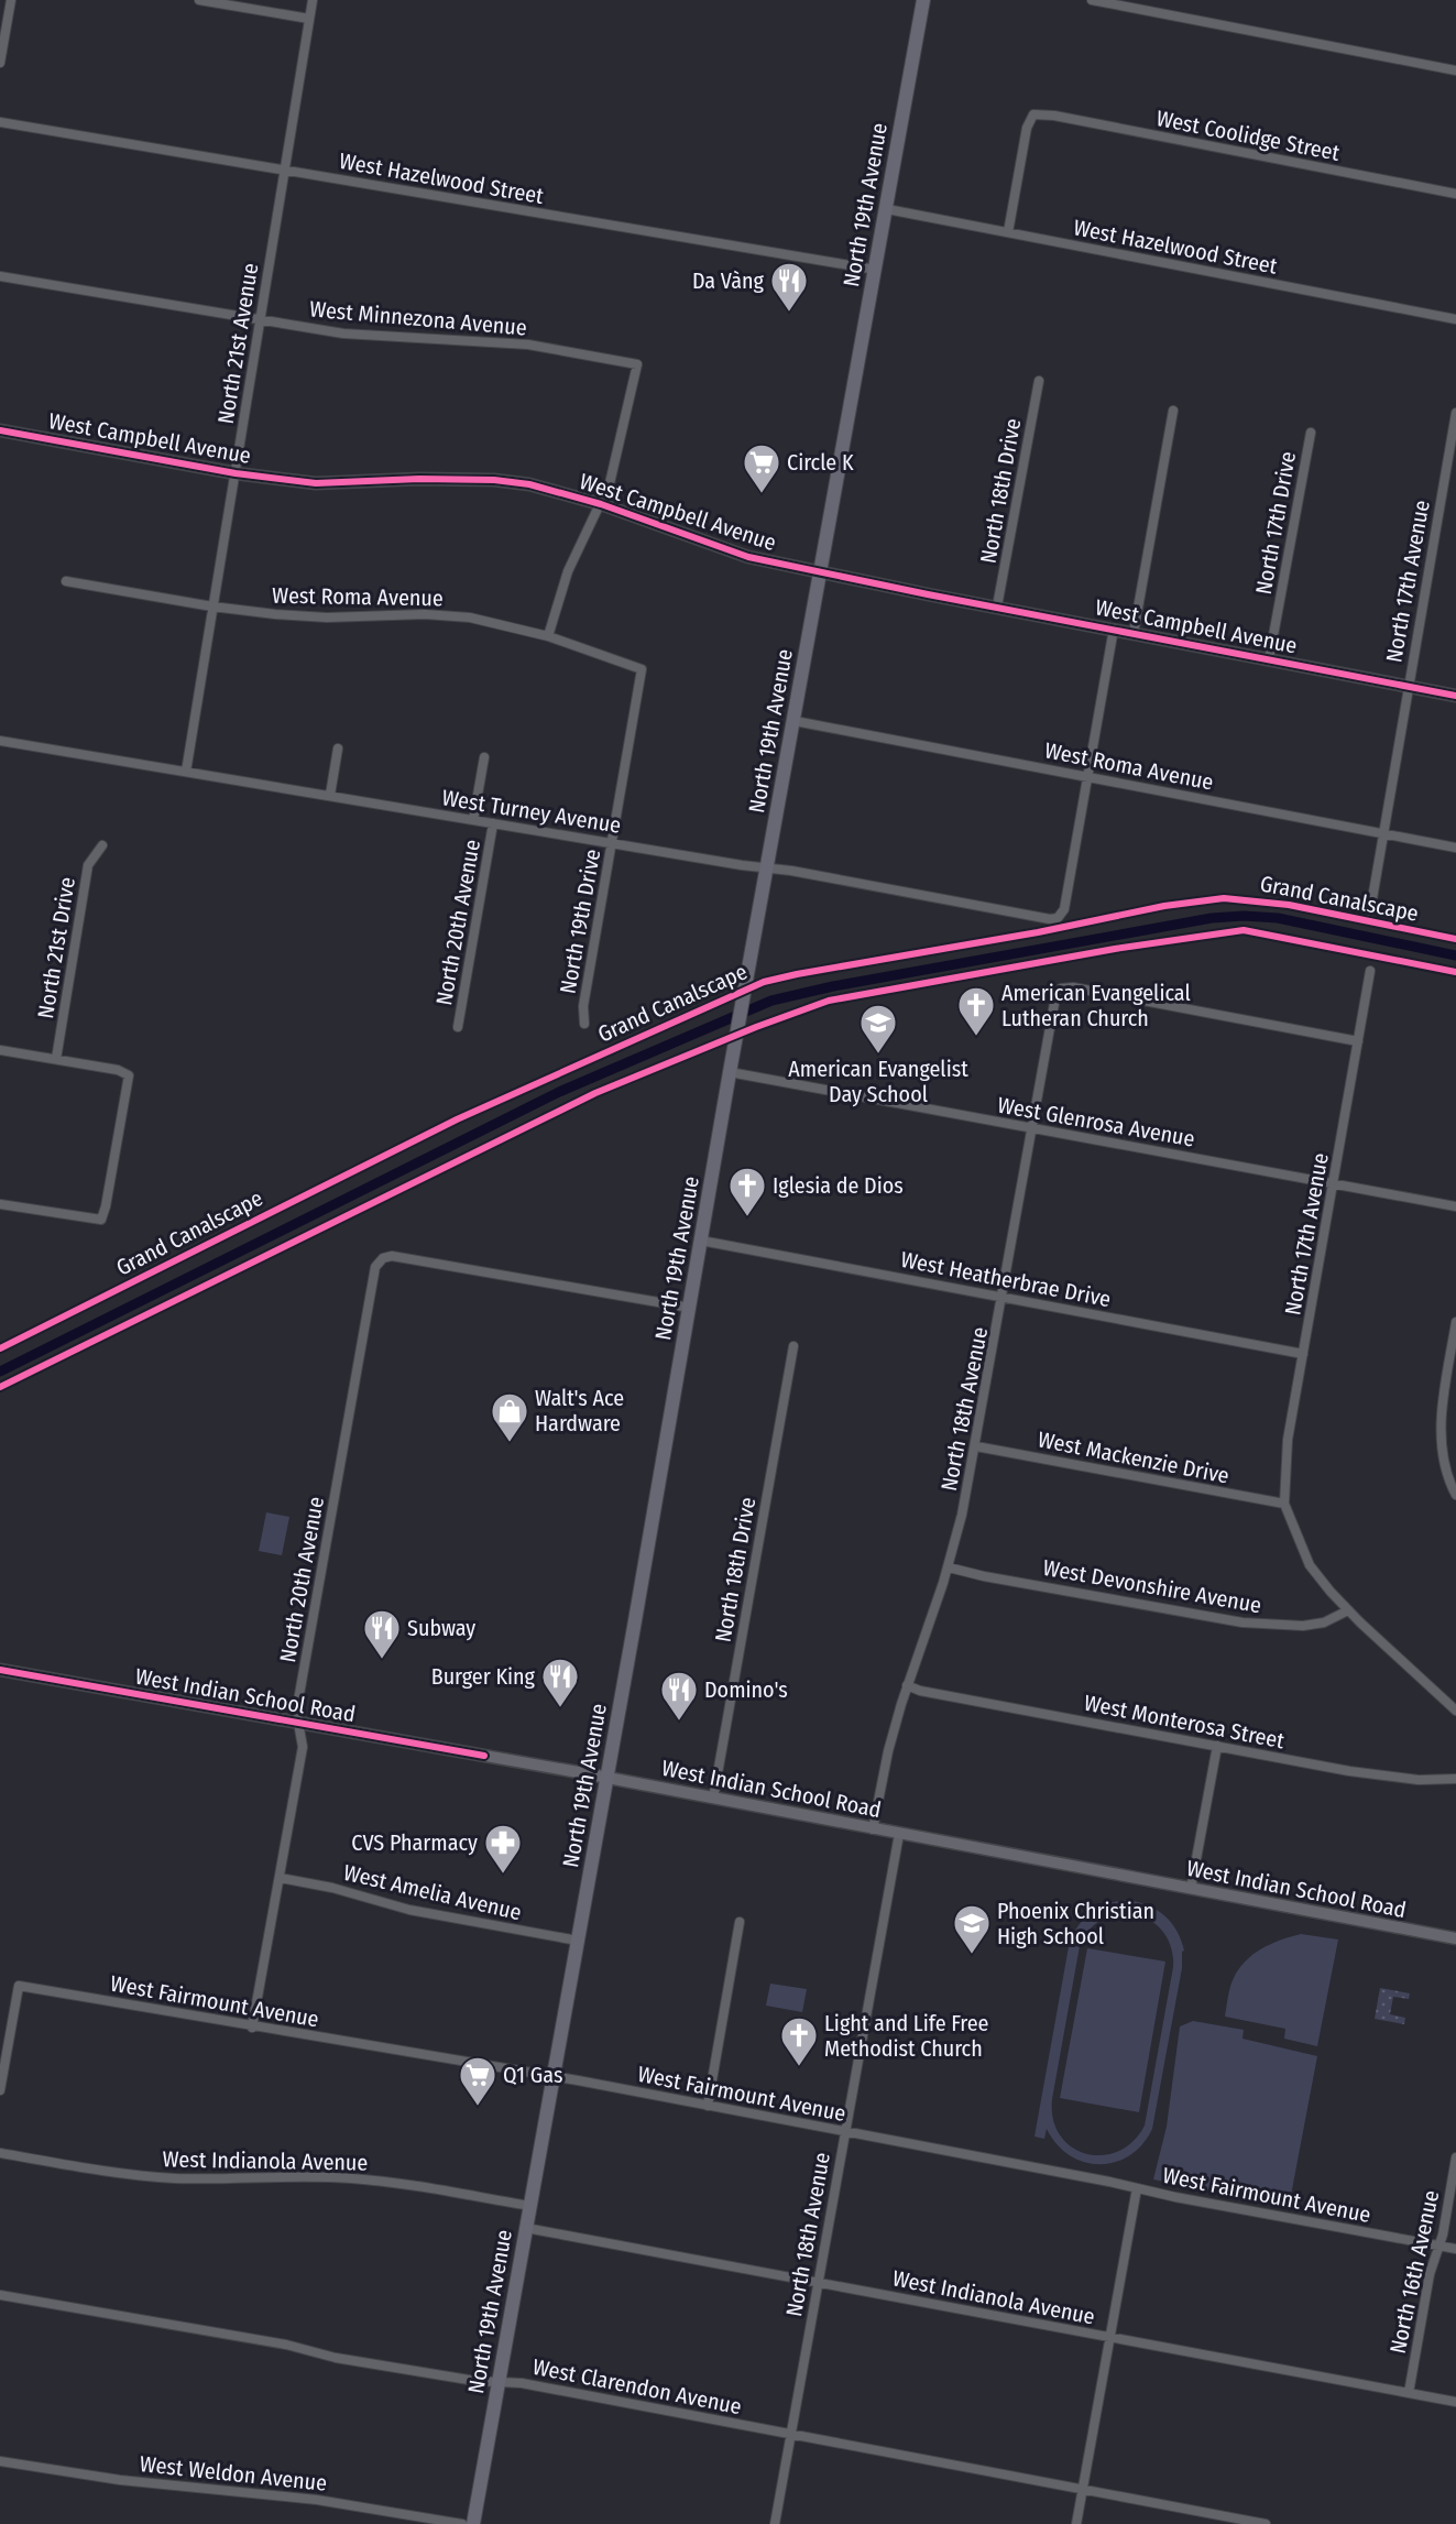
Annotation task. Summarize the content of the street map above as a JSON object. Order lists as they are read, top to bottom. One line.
{"streets":{"main road":["North 19th Avenue"],"street":["West Coolidge Street","West Hazelwood Street","West Minnezona Avenue","North 21st Avenue","West Campbell Avenue","North 18th Drive","North 17th Drive","North 17th Avenue","West Roma Avenue","West Turney Avenue","North 19th Drive","North 20th Avenue","North 21st Drive","West Glenrosa Avenue","West Heatherbrae Drive","North 18th Avenue","West Mackenzie Drive","West Devonshire Avenue","West Indian School Road","West Monterosa Street","West Amelia Avenue","West Fairmount Avenue","West Indianola Avenue","North 16th Avenue","West Clarendon Avenue","West Weldon Avenue"],"cycle path":["Grand Canalscape"]},"crossings":[["West Coolidge Street","West Hazelwood Street"],["West Hazelwood Street","North 19th Avenue"],["West Hazelwood Street","North 21st Avenue"],["North 19th Avenue","West Campbell Avenue"],["North 19th Avenue","West Roma Avenue"],["North 19th Avenue","West Turney Avenue"],["North 19th Avenue","North 20th Avenue"],["North 19th Avenue","West Glenrosa Avenue"],["North 19th Avenue","West Heatherbrae Drive"],["North 19th Avenue","West Indian School Road"],["North 19th Avenue","West Amelia Avenue"],["North 19th Avenue","West Fairmount Avenue"],["North 19th Avenue","West Indianola Avenue"],["North 19th Avenue","West Clarendon Avenue"],["West Minnezona Avenue","North 21st Avenue"],["West Minnezona Avenue","West Campbell Avenue"],["North 21st Avenue","West Campbell Avenue"],["North 21st Avenue","West Roma Avenue"],["North 21st Avenue","West Turney Avenue"],["West Campbell Avenue","North 18th Drive"],["West Campbell Avenue","North 17th Drive"],["West Campbell Avenue","North 17th Avenue"],["North 18th Drive","West Indian School Road"],["North 17th Avenue","West Roma Avenue"],["North 17th Avenue","West Glenrosa Avenue"],["North 17th Avenue","West Heatherbrae Drive"],["North 17th Avenue","North 18th Avenue"],["North 17th Avenue","West Mackenzie Drive"],["West Roma Avenue","West Turney Avenue"],["West Roma Avenue","North 19th Drive"],["West Turney Avenue","North 19th Drive"],["West Turney Avenue","North 20th Avenue"],["North 20th Avenue","West Indian School Road"],["North 20th Avenue","West Amelia Avenue"],["North 20th Avenue","West Fairmount Avenue"],["West Glenrosa Avenue","North 18th Avenue"],["West Heatherbrae Drive","North 18th Avenue"],["North 18th Avenue","West Mackenzie Drive"],["North 18th Avenue","West Devonshire Avenue"],["North 18th Avenue","West Indian School Road"],["North 18th Avenue","West Monterosa Street"],["North 18th Avenue","West Fairmount Avenue"],["North 18th Avenue","West Indianola Avenue"],["North 18th Avenue","West Clarendon Avenue"],["West Fairmount Avenue","North 16th Avenue"],["West Indianola Avenue","North 16th Avenue"]],"places":{"restaurant":["Da Vàng","Subway","Burger King","Domino's"],"supermarket":["Circle K","Q1 Gas"],"church":["American Evangelical Lutheran Church","Iglesia de Dios","Light and Life Free Methodist Church"],"school or university":["American Evangelist Day School","Phoenix Christian High School"],"shop":["Walt's Ace Hardware"],"pharmacy":["CVS Pharmacy"]}}
